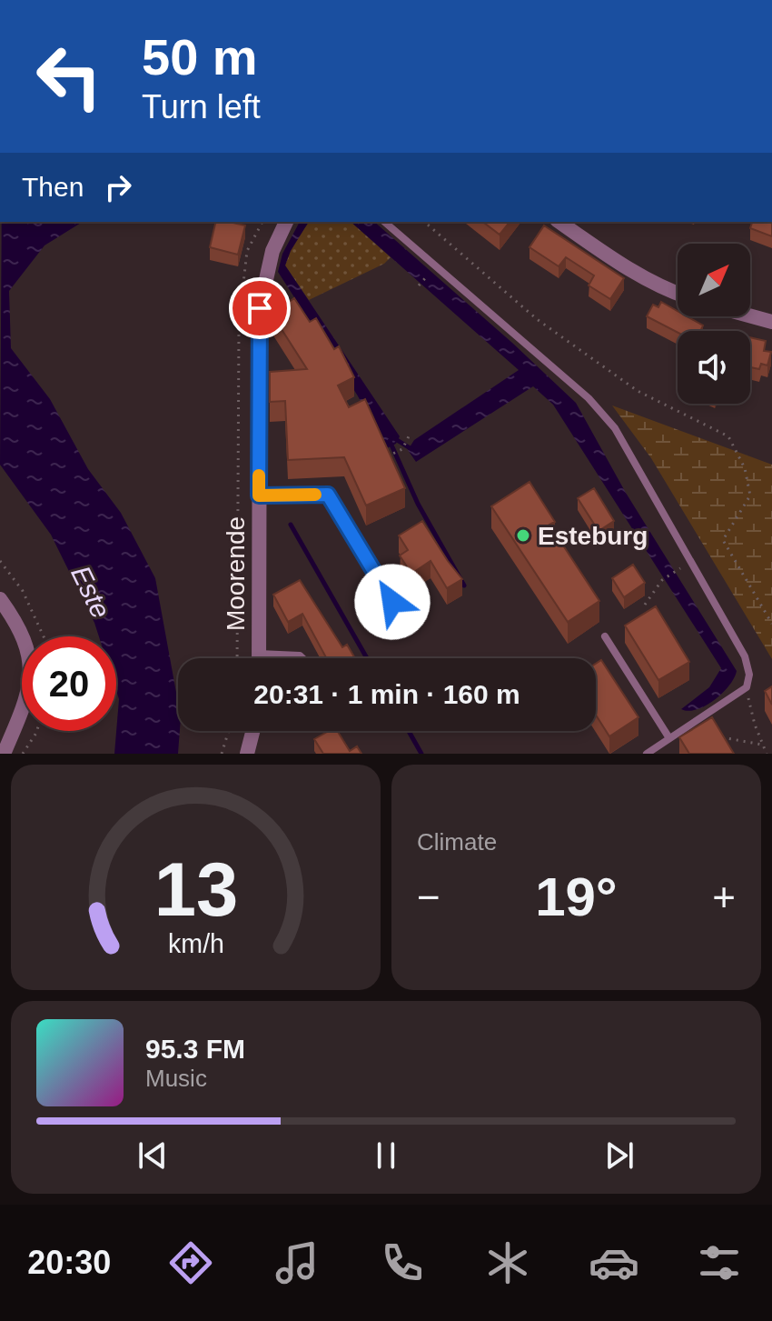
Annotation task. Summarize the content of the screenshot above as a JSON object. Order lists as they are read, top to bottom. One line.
{"streets":{"street":["Moorende"]},"water":["Este"],"places":["Esteburg"],"north":"top right","page":{"turn":["50 m","Turn left"],"then":"Then","limit":"20","trip":"20:31 · 1 min · 160 m","tile":"Climate","heat":["−","19°","+"],"song":["95.3 FM","Music"],"tabs":"20:30","gauge":["13","km/h"]}}
